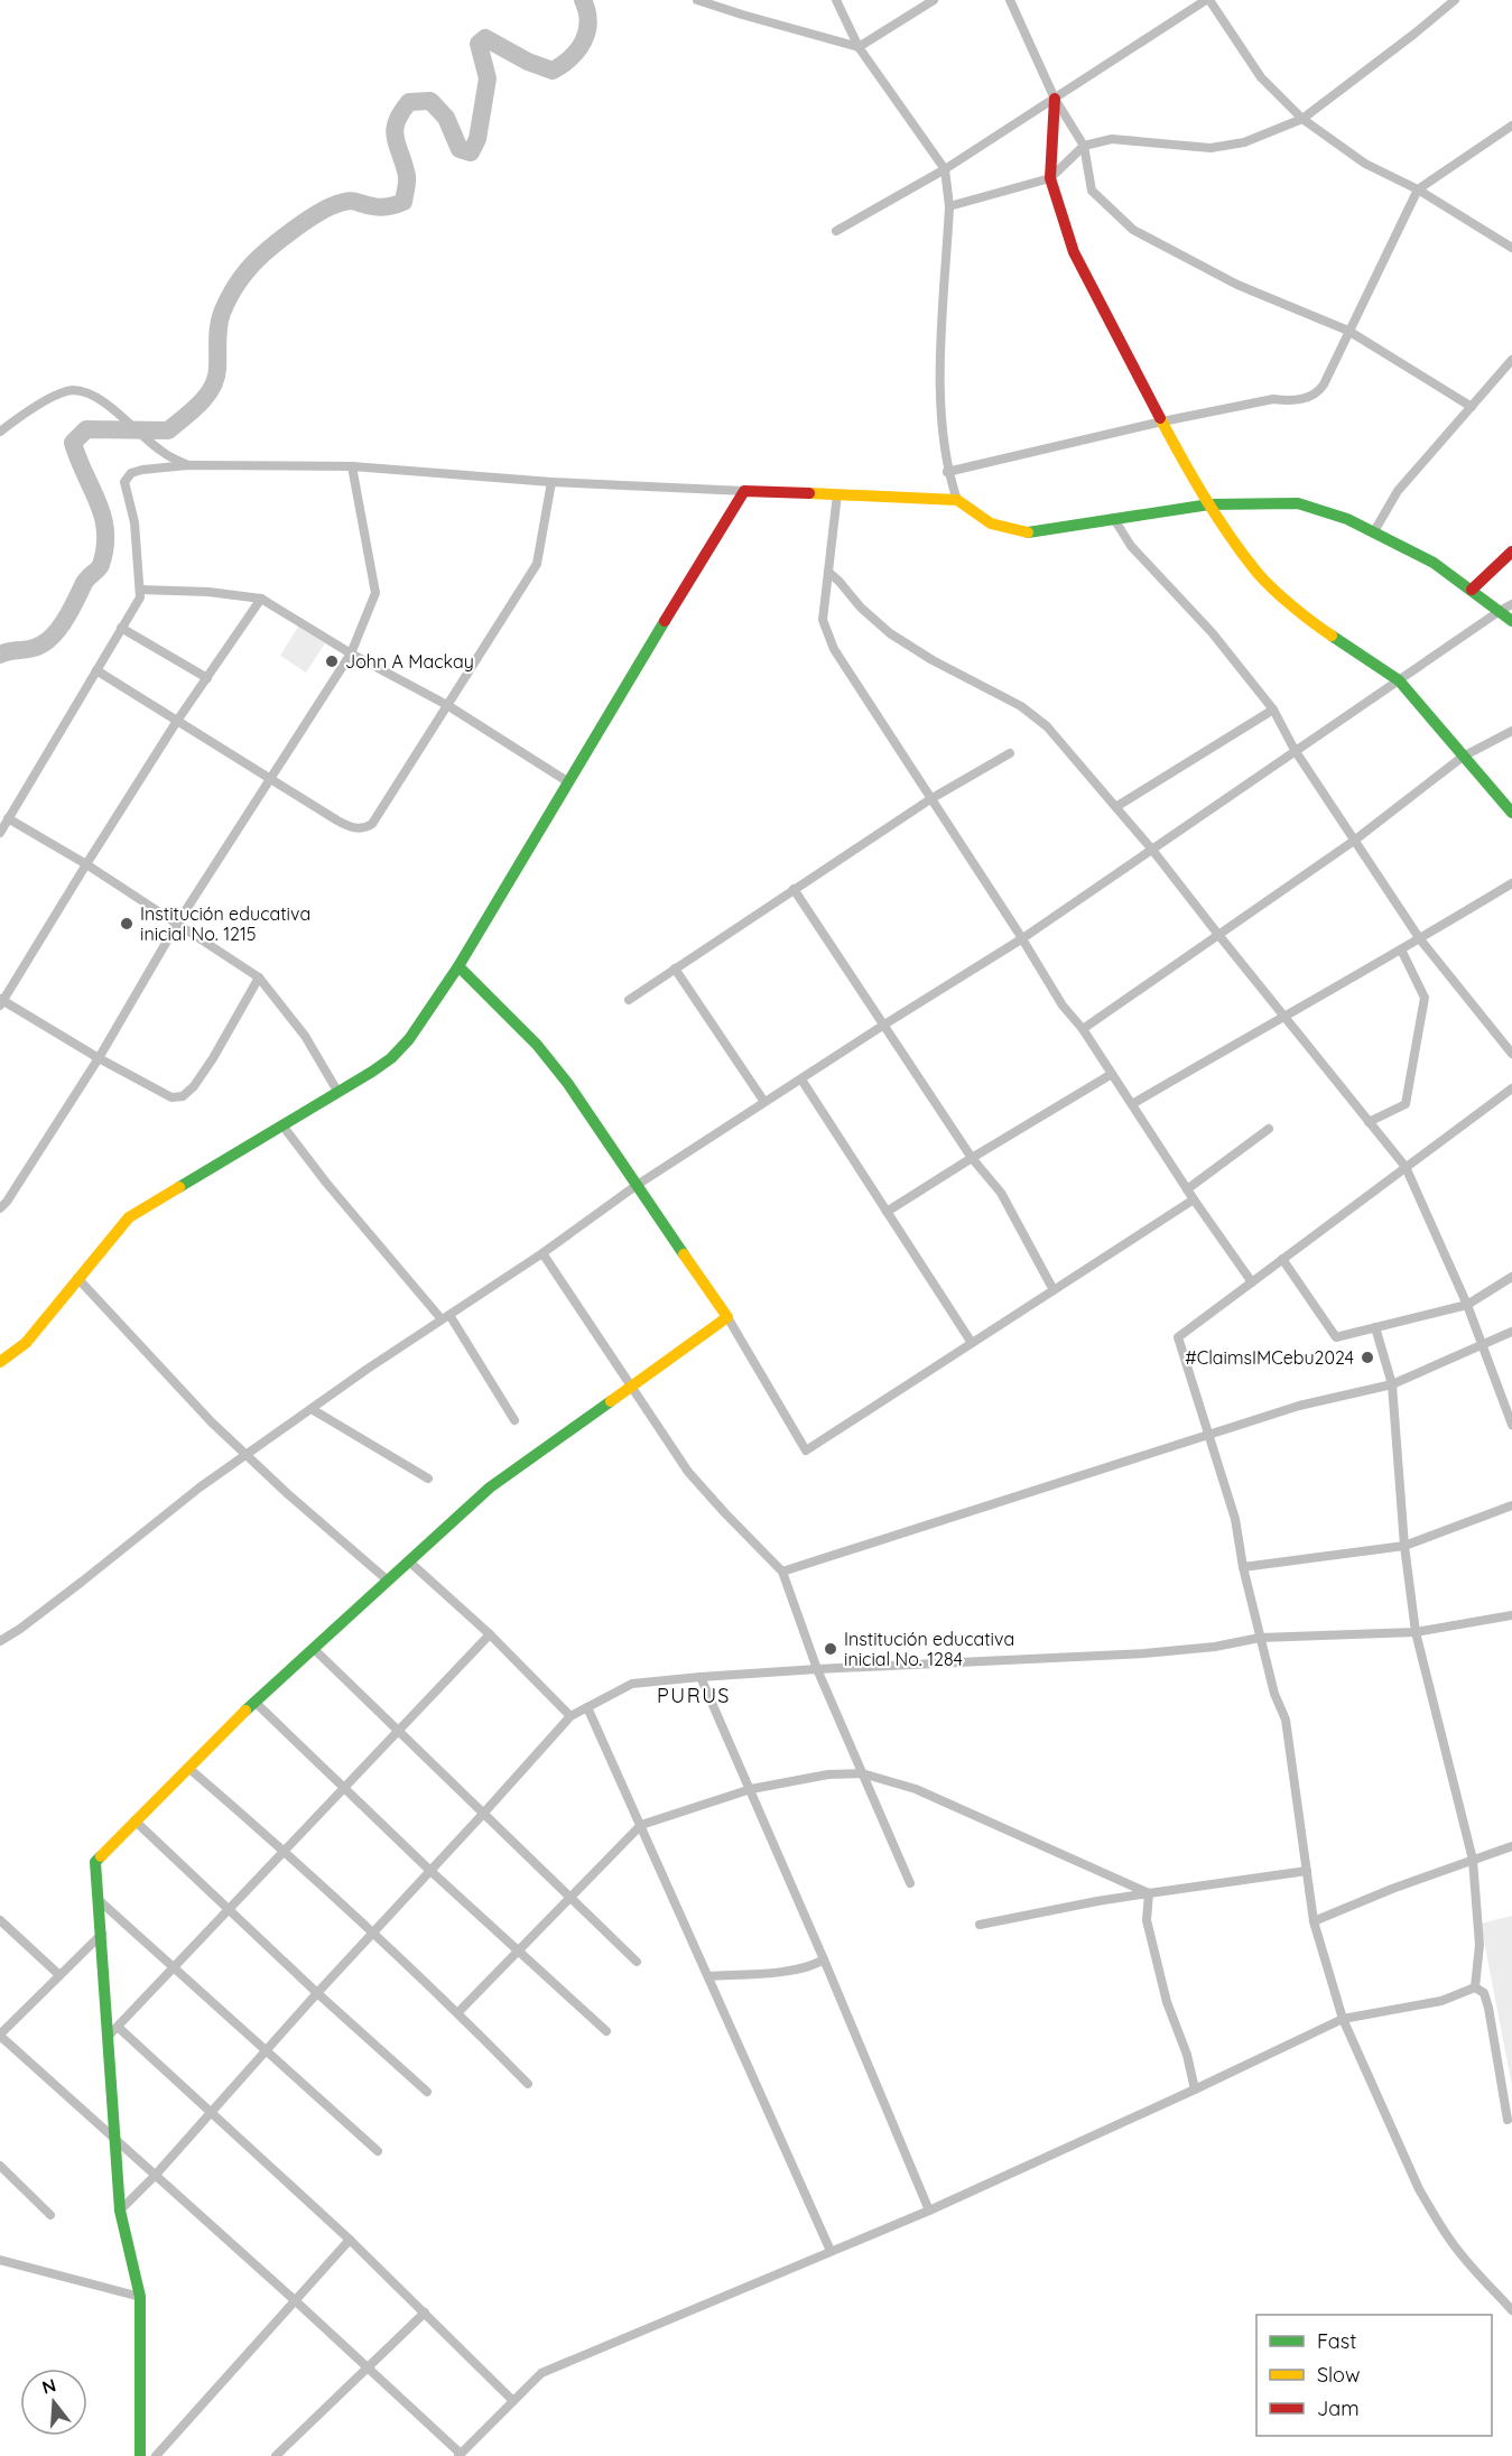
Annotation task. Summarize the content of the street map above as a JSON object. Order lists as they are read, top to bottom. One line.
{"districts":["PURUS"],"places":["John A Mackay","Institución educativa inicial No. 1215","#ClaimsIMCebu2024","Institución educativa inicial No. 1284"],"legend":["Fast","Slow","Jam"],"north":"top"}
